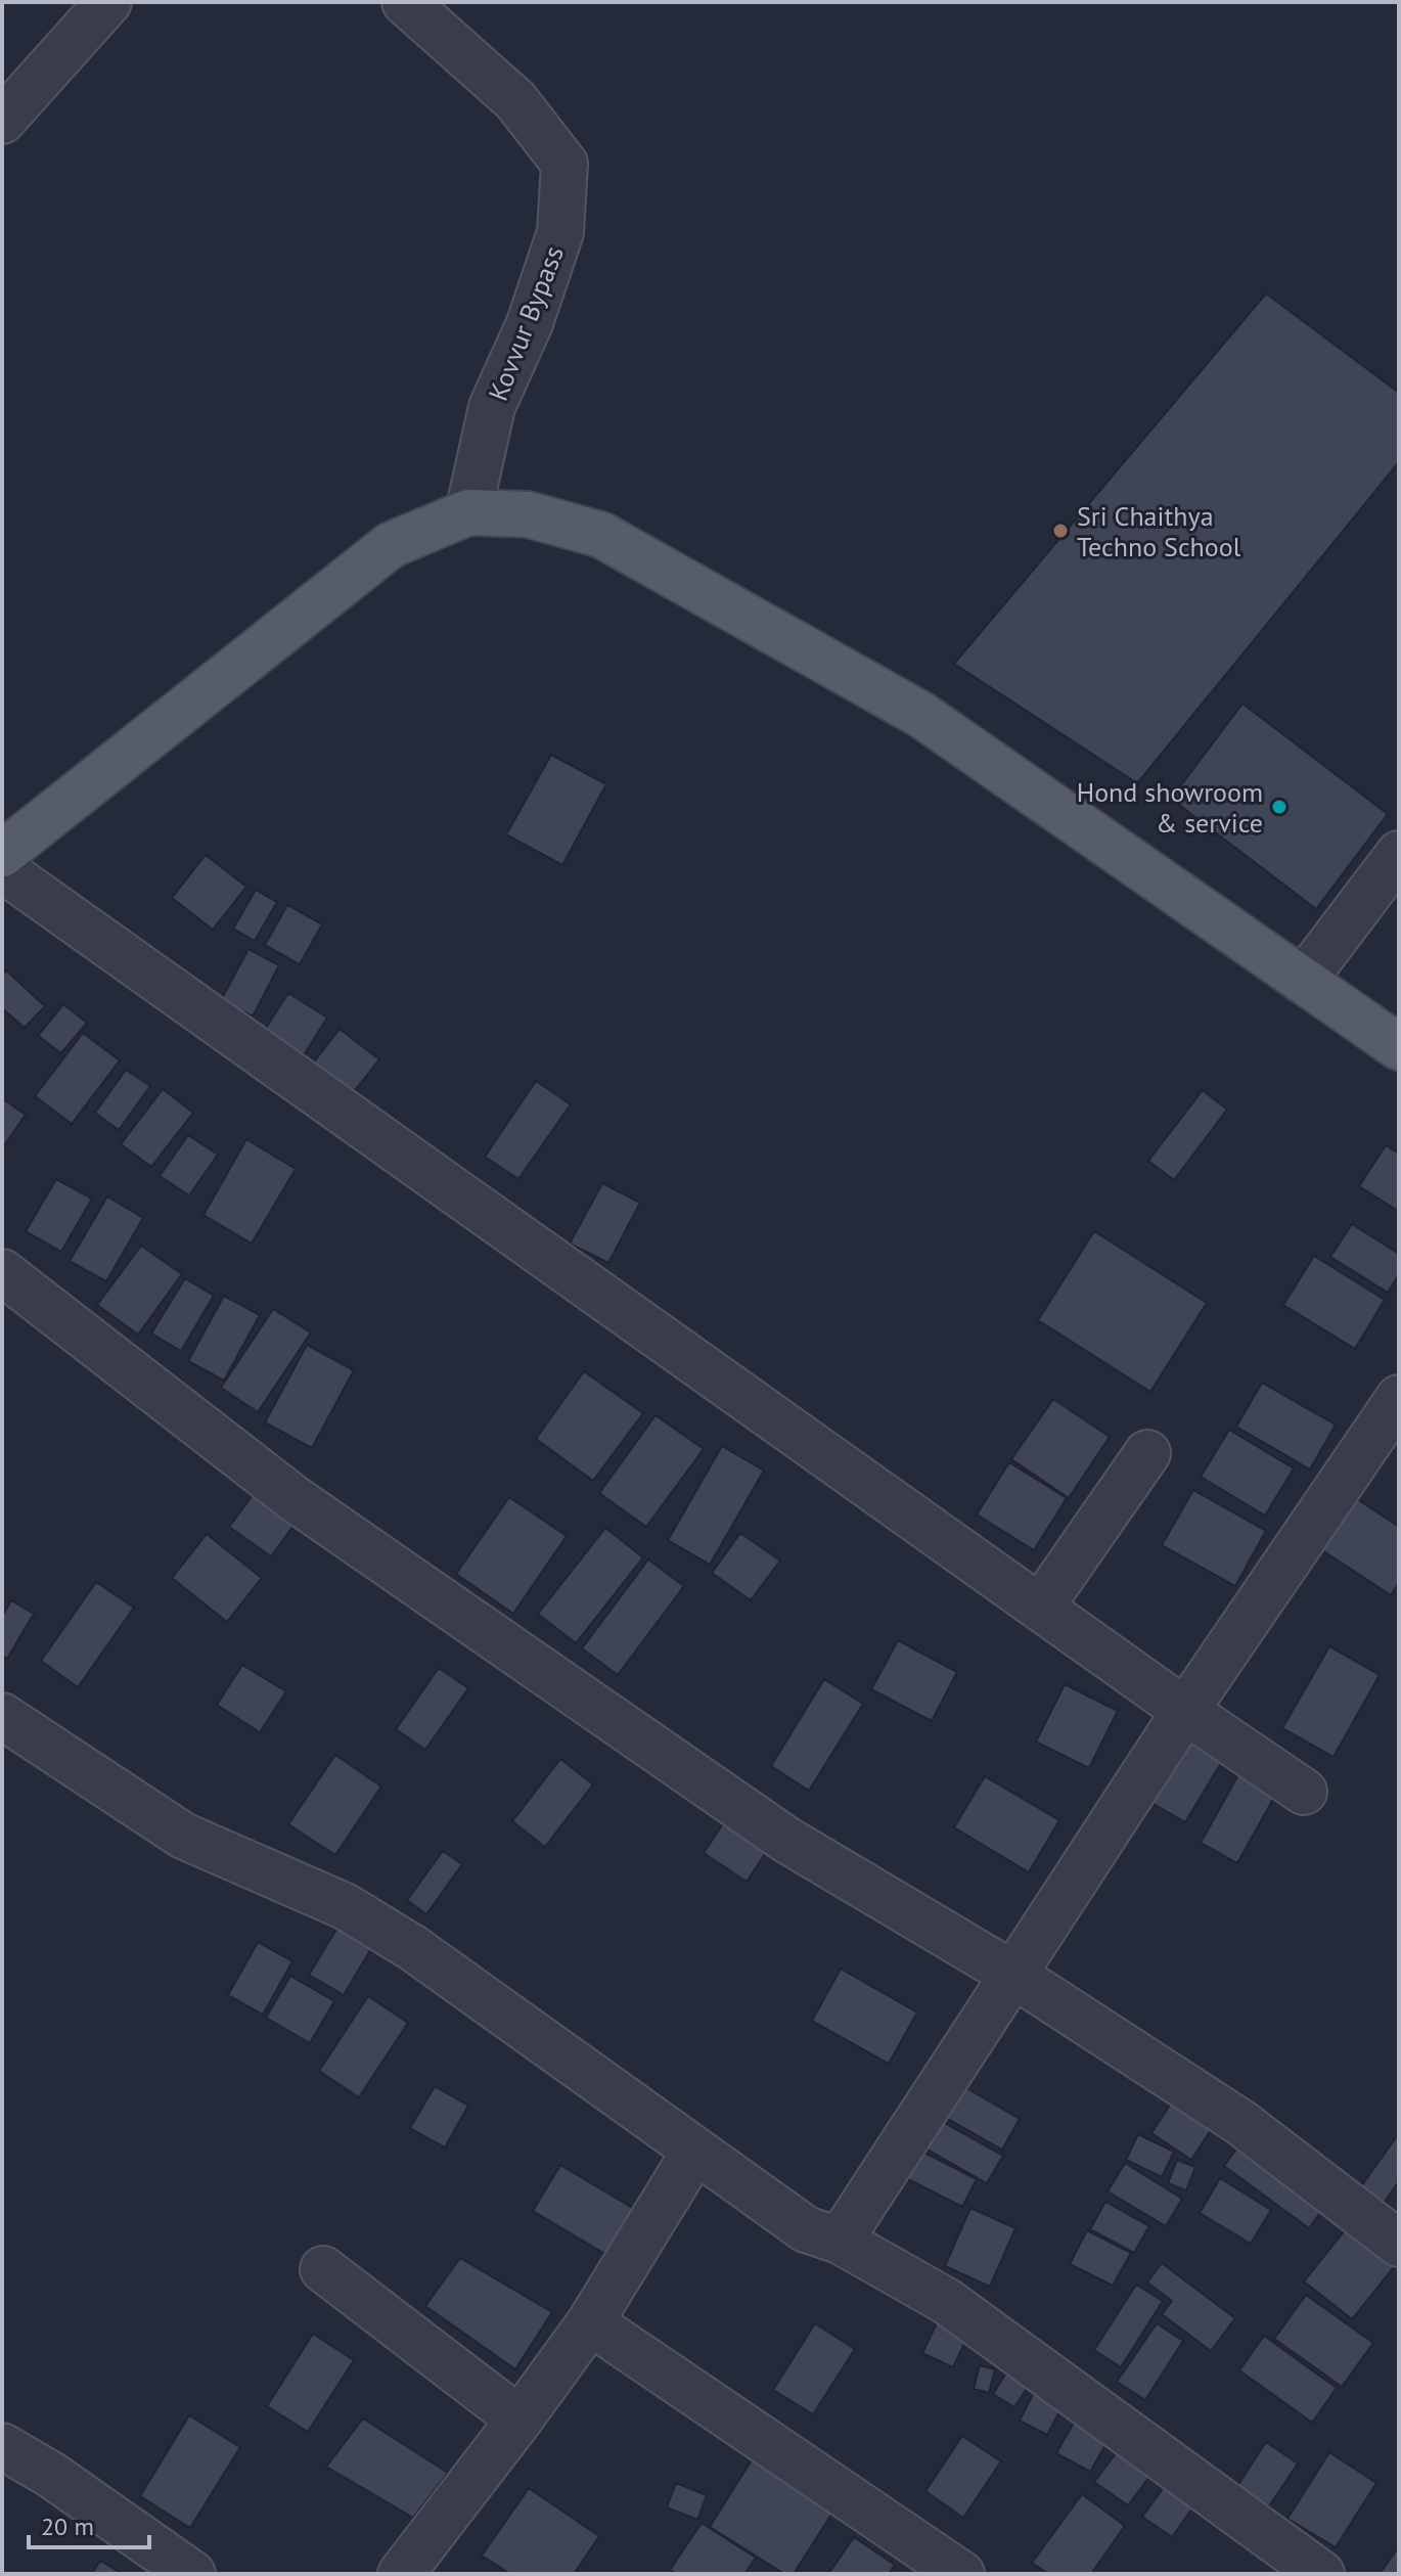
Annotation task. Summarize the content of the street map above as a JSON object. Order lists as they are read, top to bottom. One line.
{"streets":{"street":["Kovvur Bypass"]},"places":["Sri Chaithya Techno School","Hond showroom & service"],"scale_bar":"20 m"}
